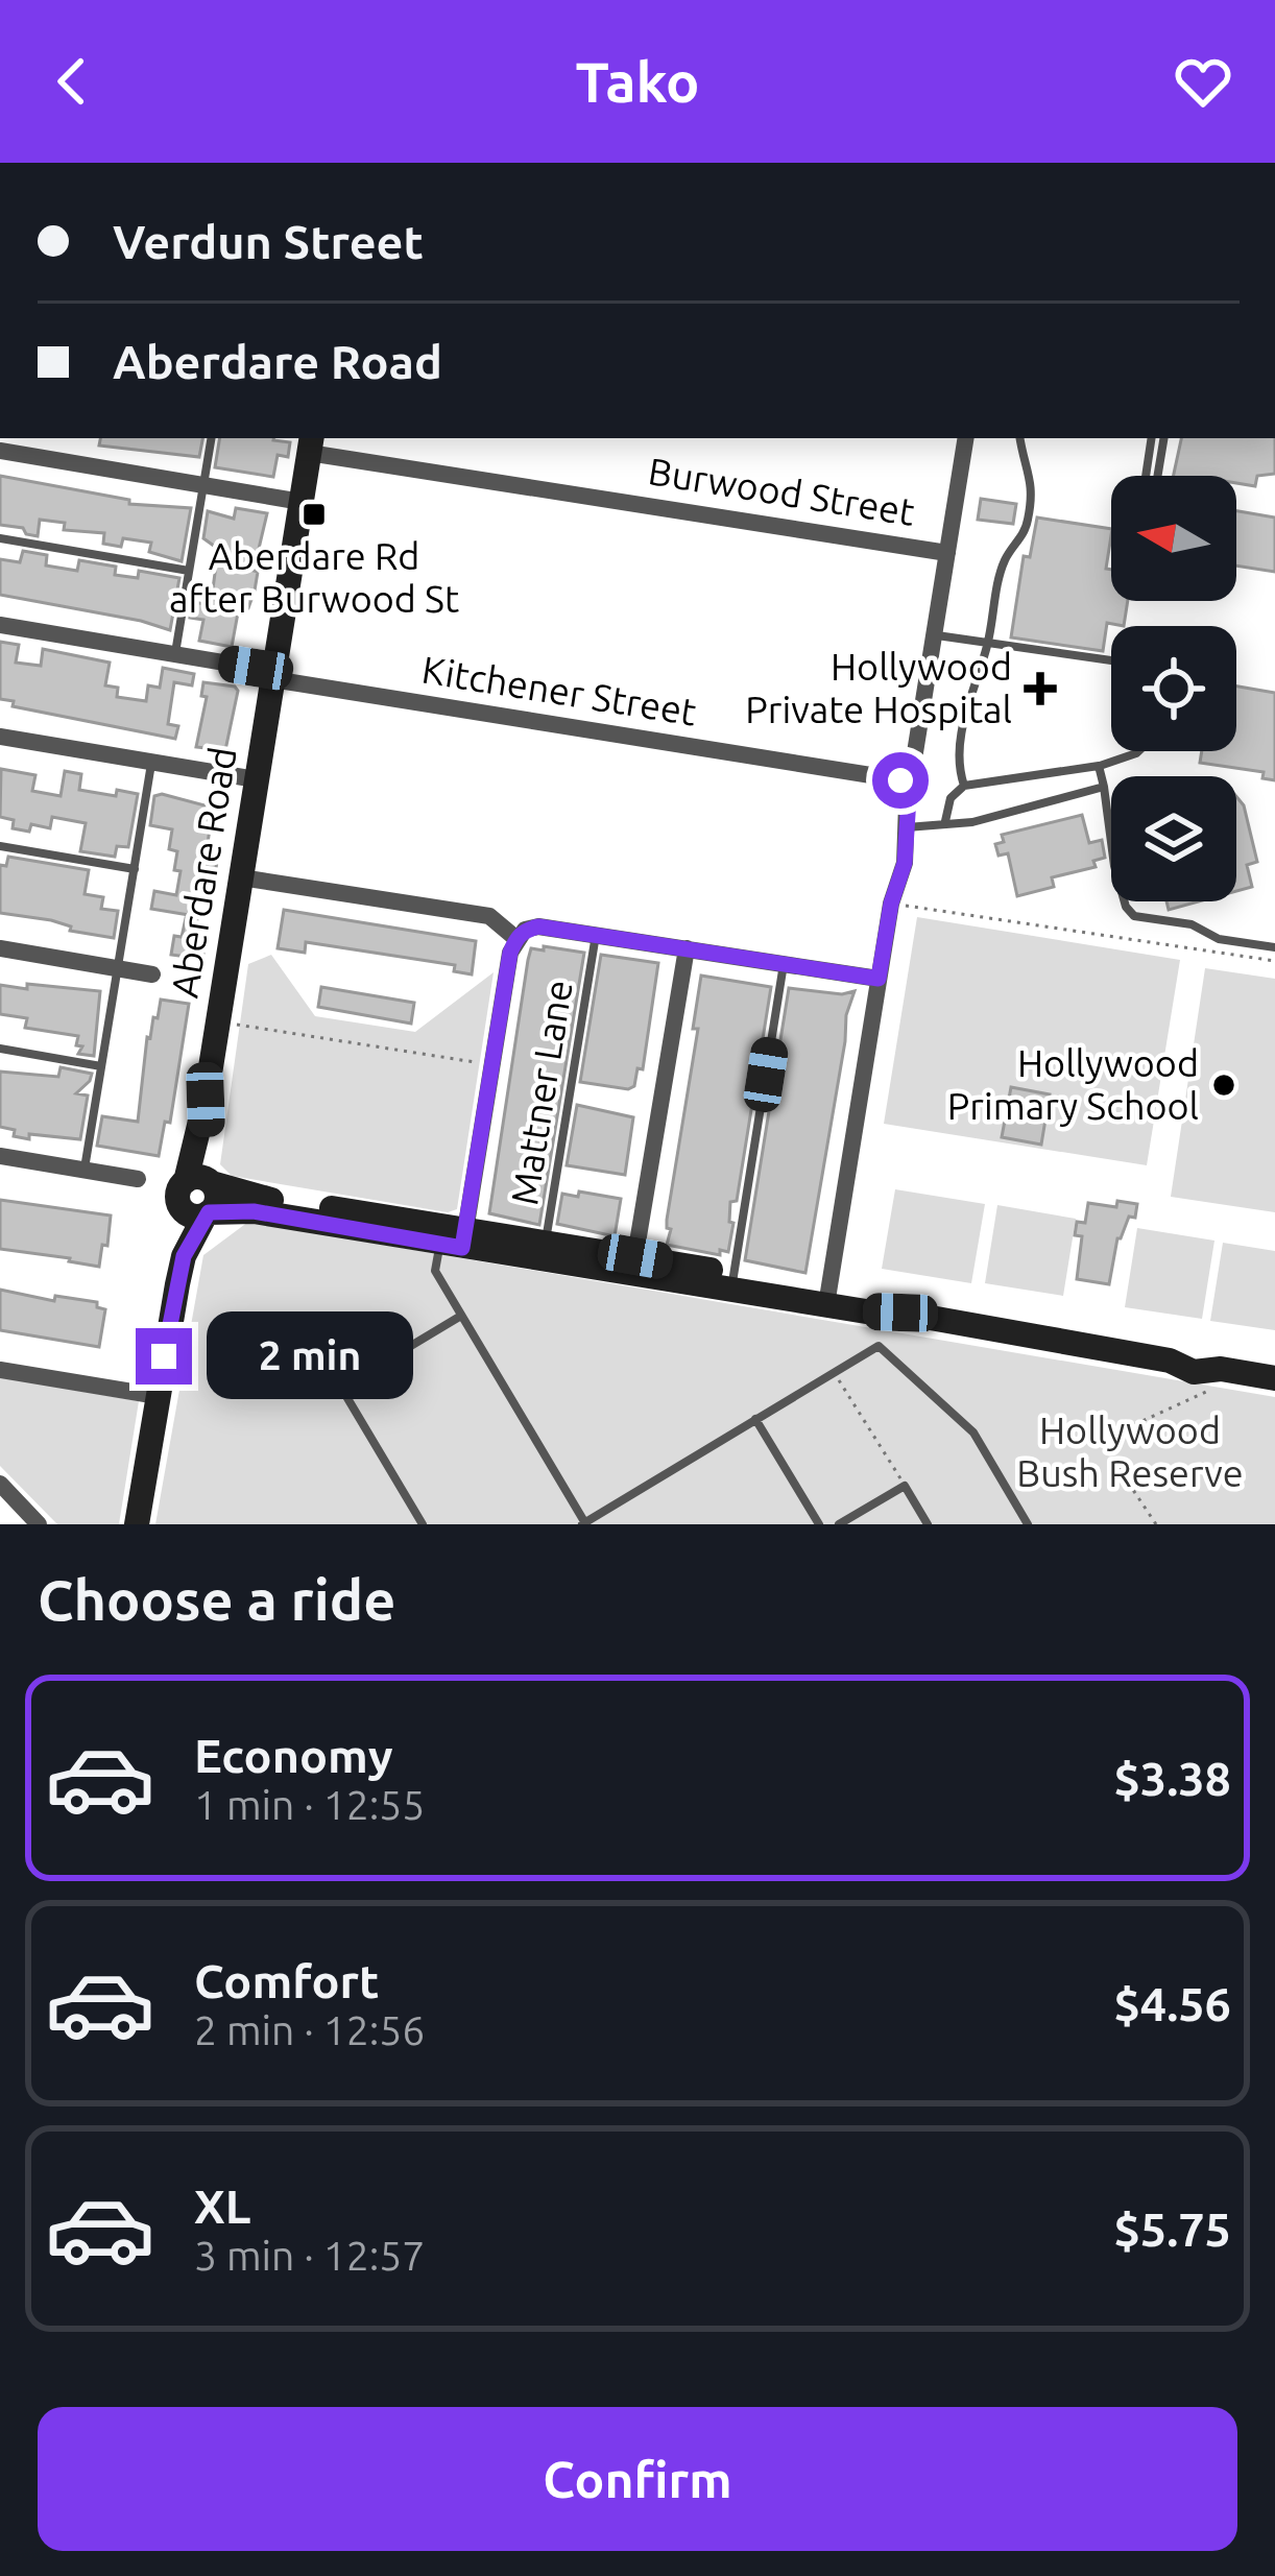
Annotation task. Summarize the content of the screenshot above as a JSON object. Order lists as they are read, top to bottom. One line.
{"streets":{"main road":["Aberdare Road"],"street":["Burwood Street","Kitchener Street"],"lane":["Mattner Lane"]},"crossings":[["Burwood Street","Aberdare Road"],["Kitchener Street","Aberdare Road"]],"parks":["Hollywood Bush Reserve"],"places":{"transit":["Aberdare Rd after Burwood St"],"health":["Hollywood Private Hospital"],"other":["Hollywood Primary School"]},"north":"left","page":{"header":"Tako","banner":["Verdun Street","Aberdare Road"],"bubble":"2 min","heading":"Choose a ride","list":[{"name":"Economy","note":"1 min · 12:55","value":"$3.38"},{"name":"Comfort","note":"2 min · 12:56","value":"$4.56"},{"name":"XL","note":"3 min · 12:57","value":"$5.75"}],"buttons":"Confirm"}}
